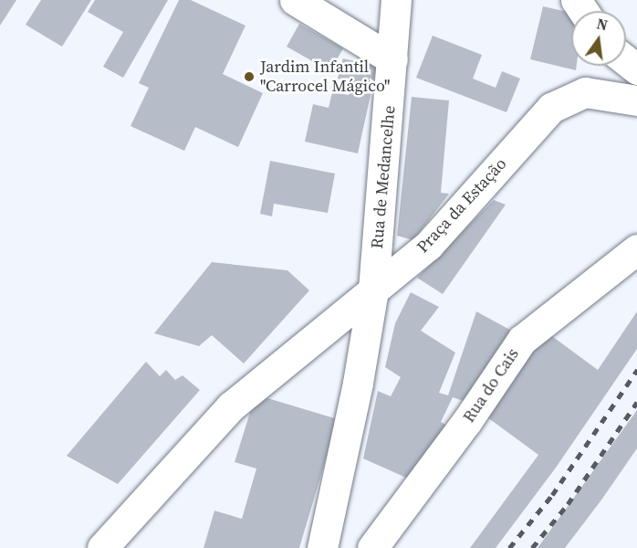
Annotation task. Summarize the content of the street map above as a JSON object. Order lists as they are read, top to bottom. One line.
{"streets":{"street":["Rua de Medancelhe","Praça da Estação","Rua do Cais"]},"crossings":[["Rua de Medancelhe","Praça da Estação"]],"places":["Jardim Infantil \"Carrocel Mágico\""],"north":"top"}
